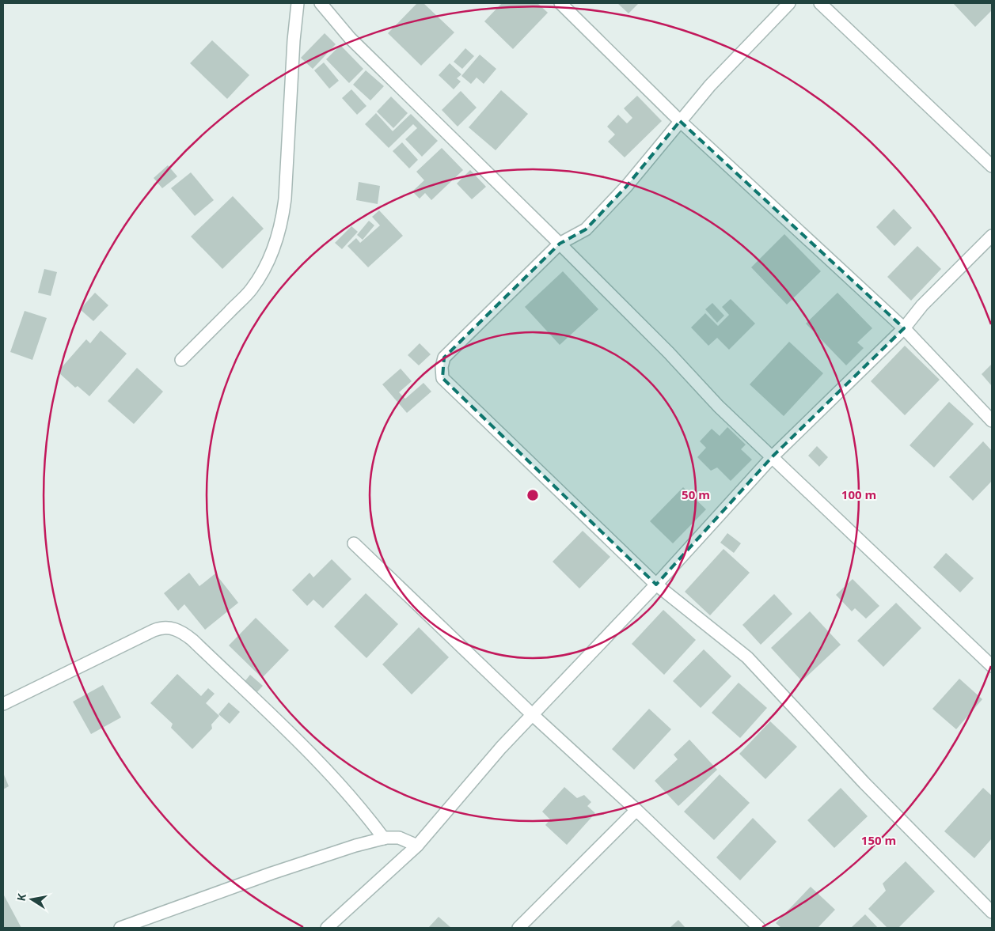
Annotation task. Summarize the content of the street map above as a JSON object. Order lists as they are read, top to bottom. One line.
{"north":"left","rings":["50 m","100 m","150 m"]}
